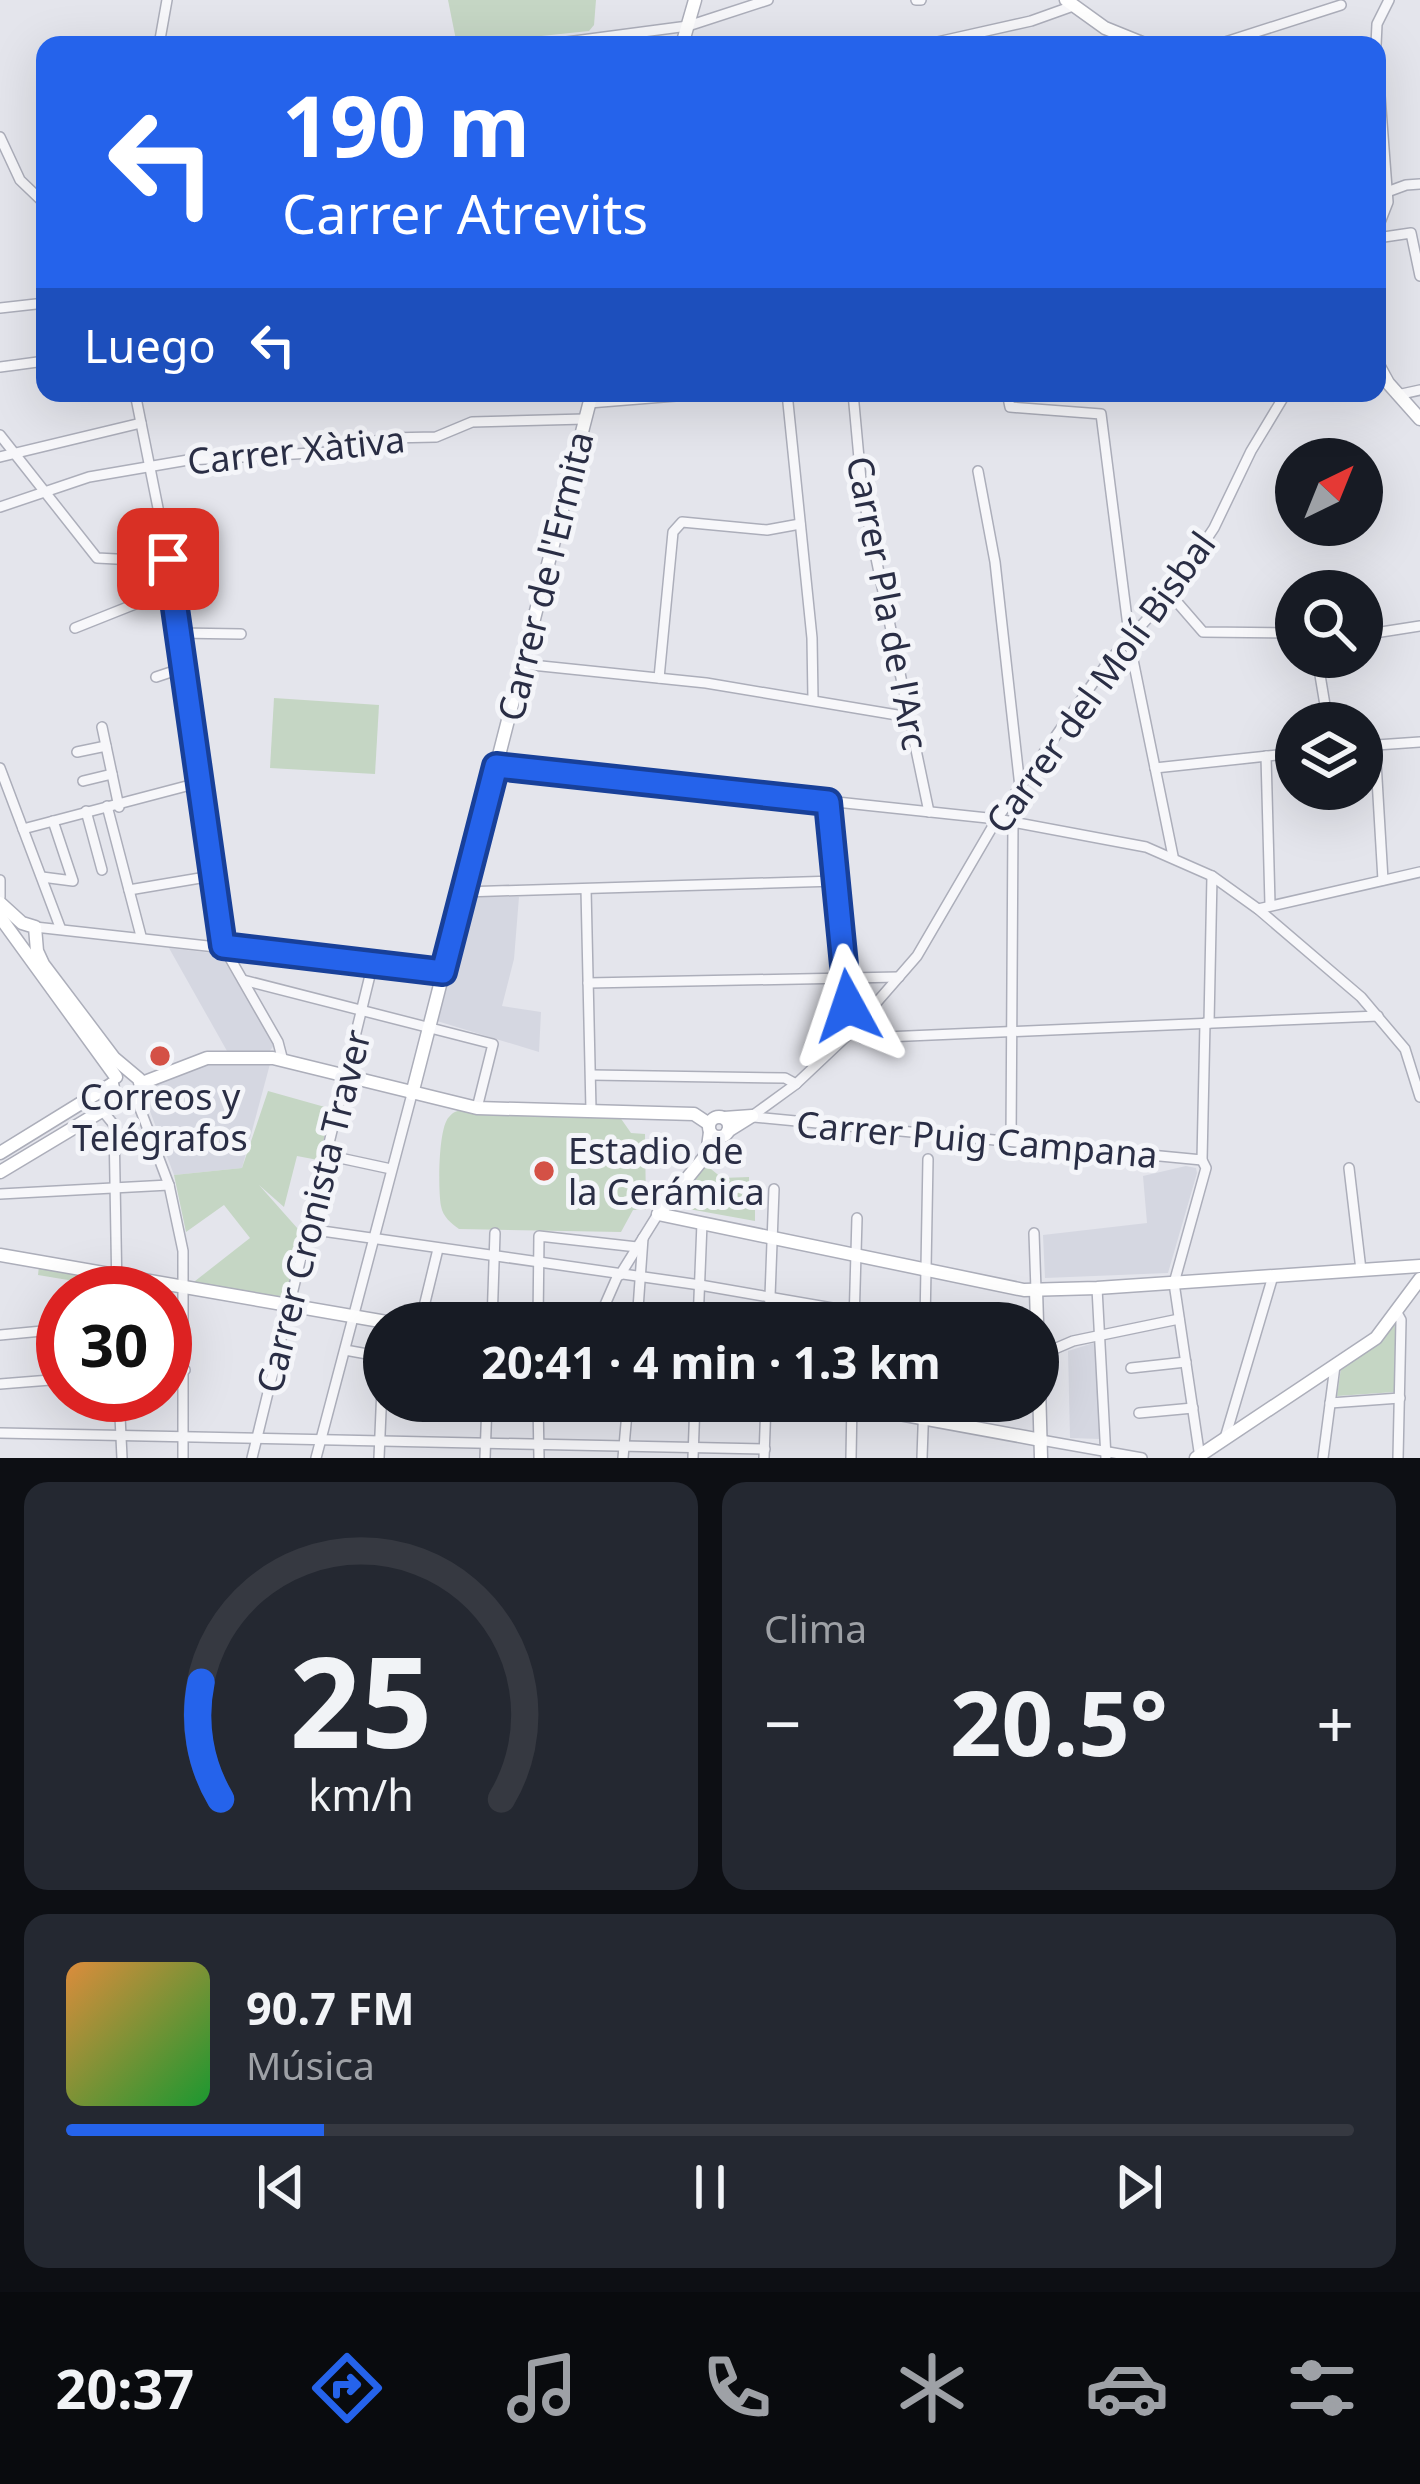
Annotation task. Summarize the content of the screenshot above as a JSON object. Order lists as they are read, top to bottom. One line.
{"streets":{"main road":["Carrer de l'Ermita","Carrer del Molí Bisbal"],"street":["Carrer Xàtiva","Carrer Pla de l'Arc","Carrer Puig Campana","Carrer Cronista Traver"]},"crossings":[["Carrer Xàtiva","Carrer de l'Ermita"],["Carrer del Molí Bisbal","Carrer Puig Campana"]],"places":["Correos y Telégrafos","Estadio de la Cerámica"],"north":"top right","page":{"turn":["190 m","Carrer Atrevits"],"then":"Luego","limit":"30","trip":"20:41 · 4 min · 1.3 km","tile":"Clima","heat":["−","20.5°","+"],"song":["90.7 FM","Música"],"tabs":"20:37","gauge":["25","km/h"]}}
